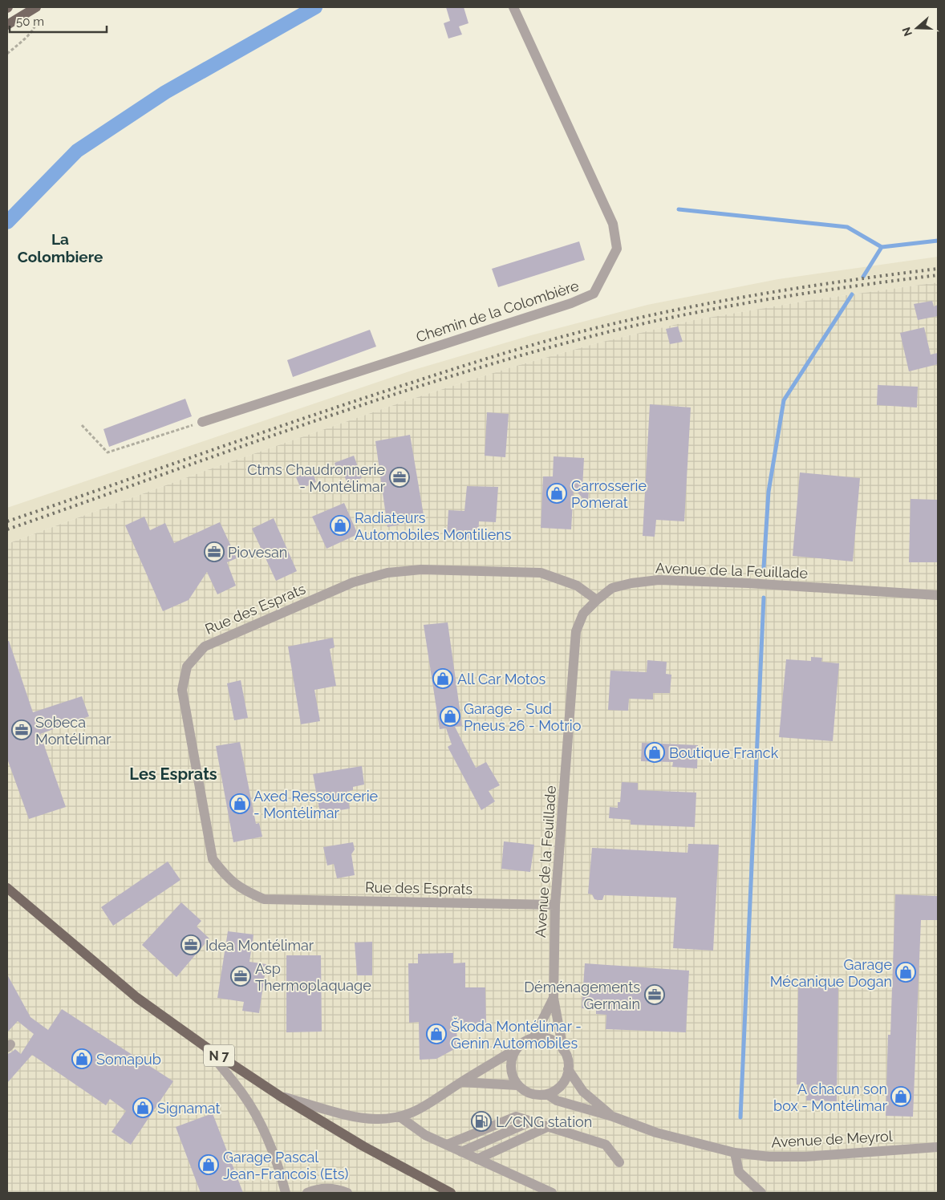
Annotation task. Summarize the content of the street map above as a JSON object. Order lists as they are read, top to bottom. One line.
{"streets":{"main road":["N 7"],"street":["Chemin de la Colombière","Avenue de la Feuillade","Rue des Esprats","Avenue de Meyrol"]},"crossings":[["Avenue de la Feuillade","Rue des Esprats"],["Avenue de la Feuillade","Avenue de Meyrol"]],"districts":["La Colombiere","Les Esprats"],"places":{"office":["Ctms Chaudronnerie - Montélimar","Piovesan","Sobeca Montélimar","Idea Montélimar","Asp Thermoplaquage","Déménagements Germain"],"shop":["Carrosserie Pomerat","Radiateurs Automobiles Montiliens","All Car Motos","Garage - Sud Pneus 26 - Motrio","Boutique Franck","Axed Ressourcerie - Montélimar","Garage Mécanique Dogan","Škoda Montélimar - Genin Automobiles","Somapub","A chacun son box - Montélimar","Signamat","Garage Pascal Jean-Francois (Ets)"],"fuel station":["L/CNG station"]},"scale_bar":"50 m","north":"left"}
